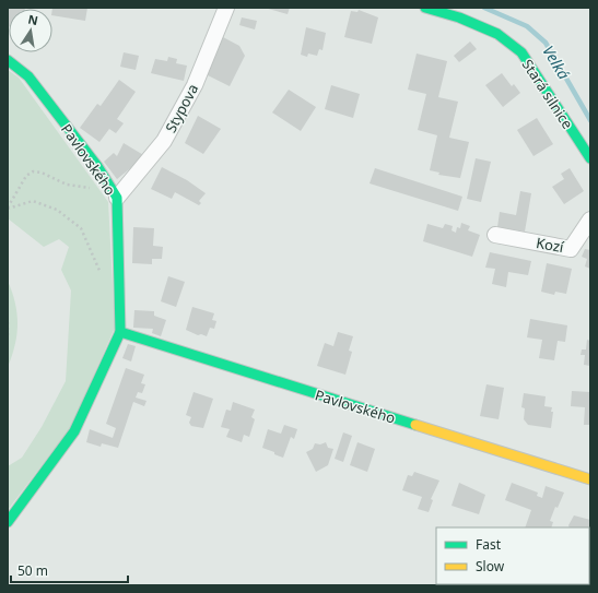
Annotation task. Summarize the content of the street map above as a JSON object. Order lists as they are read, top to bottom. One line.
{"streets":{"street":["Stará silnice","Stypova","Pavlovského","Kozí"]},"crossings":[["Stypova","Pavlovského"]],"water":["Velká"],"legend":["Fast","Slow"],"scale_bar":"50 m","north":"top"}
